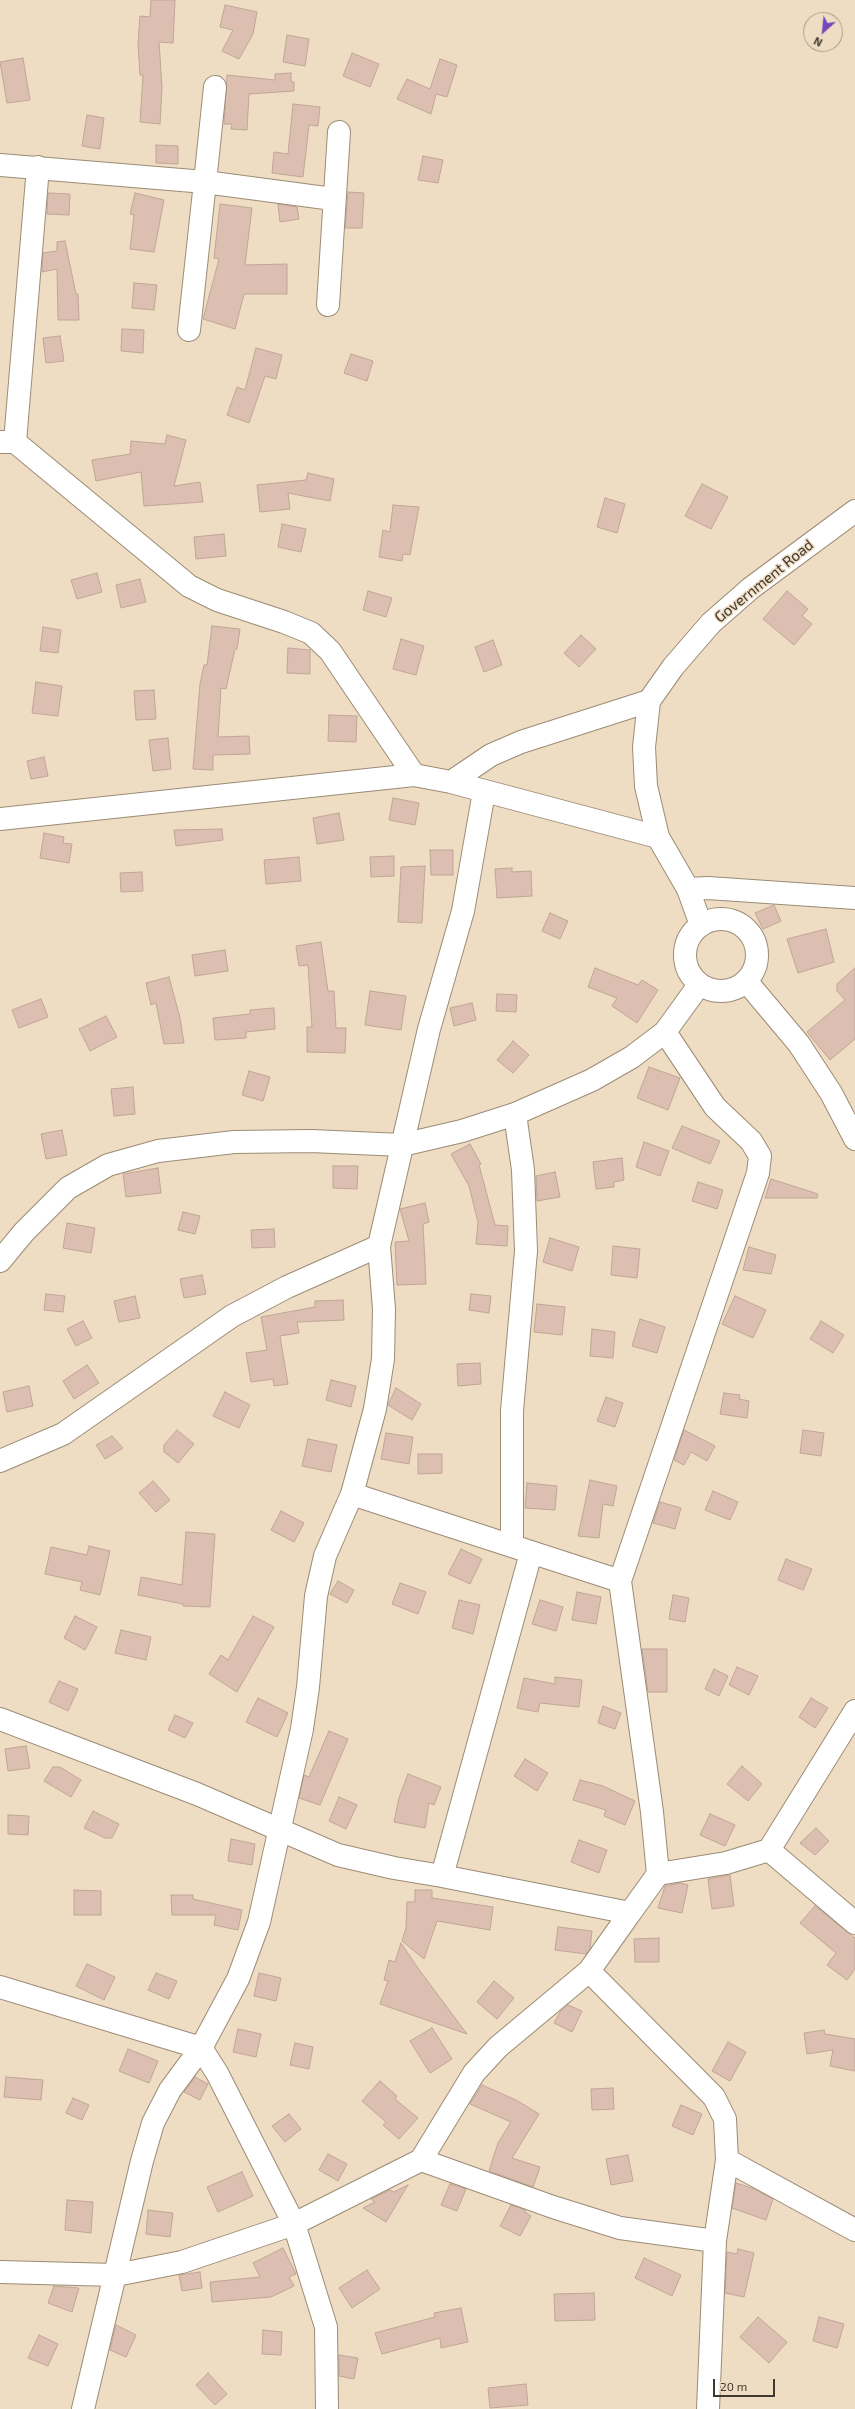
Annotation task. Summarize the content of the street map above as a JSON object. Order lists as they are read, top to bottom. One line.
{"streets":{"street":["Government Road"]},"scale_bar":"20 m","north":"bottom left"}
